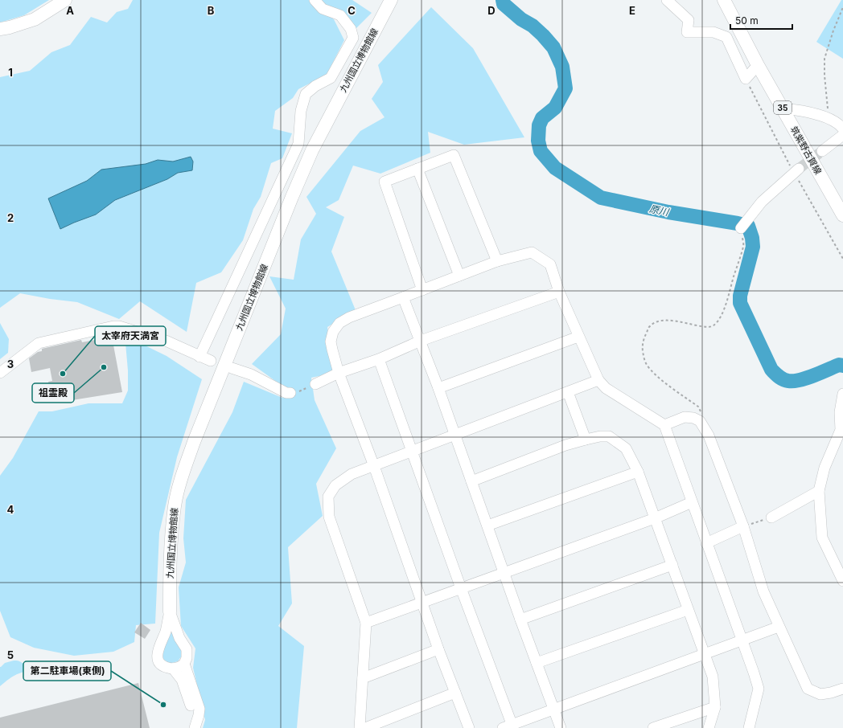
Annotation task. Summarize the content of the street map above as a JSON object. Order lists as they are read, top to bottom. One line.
{"streets":{"main road":["九州国立博物館線","35","筑紫野古賀線"]},"water":["原川"],"places":["祖霊殿","太宰府天満宮","第二駐車場(東側)"],"scale_bar":"50 m","grid":{"columns":["A","B","C","D","E"],"rows":["1","2","3","4","5"]}}
